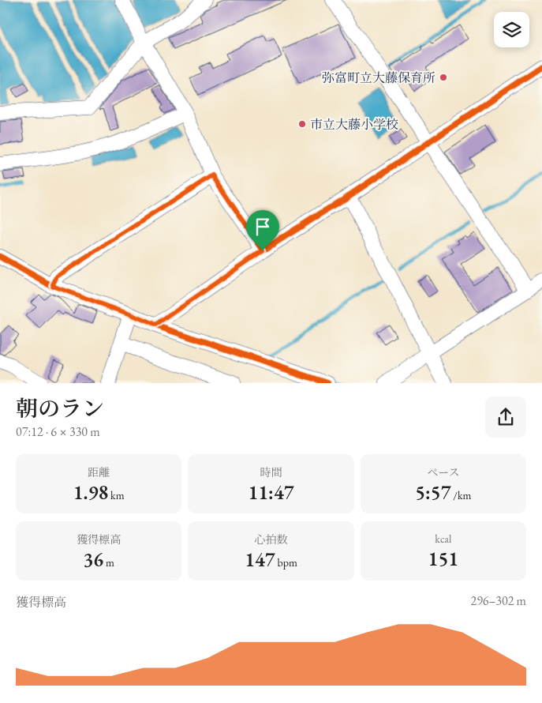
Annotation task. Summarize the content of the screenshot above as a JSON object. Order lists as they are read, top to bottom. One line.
{"places":["弥富町立大藤保育所","市立大藤小学校"],"page":{"heading":["朝のラン","07:12 · 6 × 330 m"],"stats":[["距離","1.98 km"],["時間","11:47"],["ペース","5:57 /km"],["獲得標高","36 m"],["心拍数","147 bpm"],["kcal","151"]],"chart":["獲得標高","296–302 m"]}}
